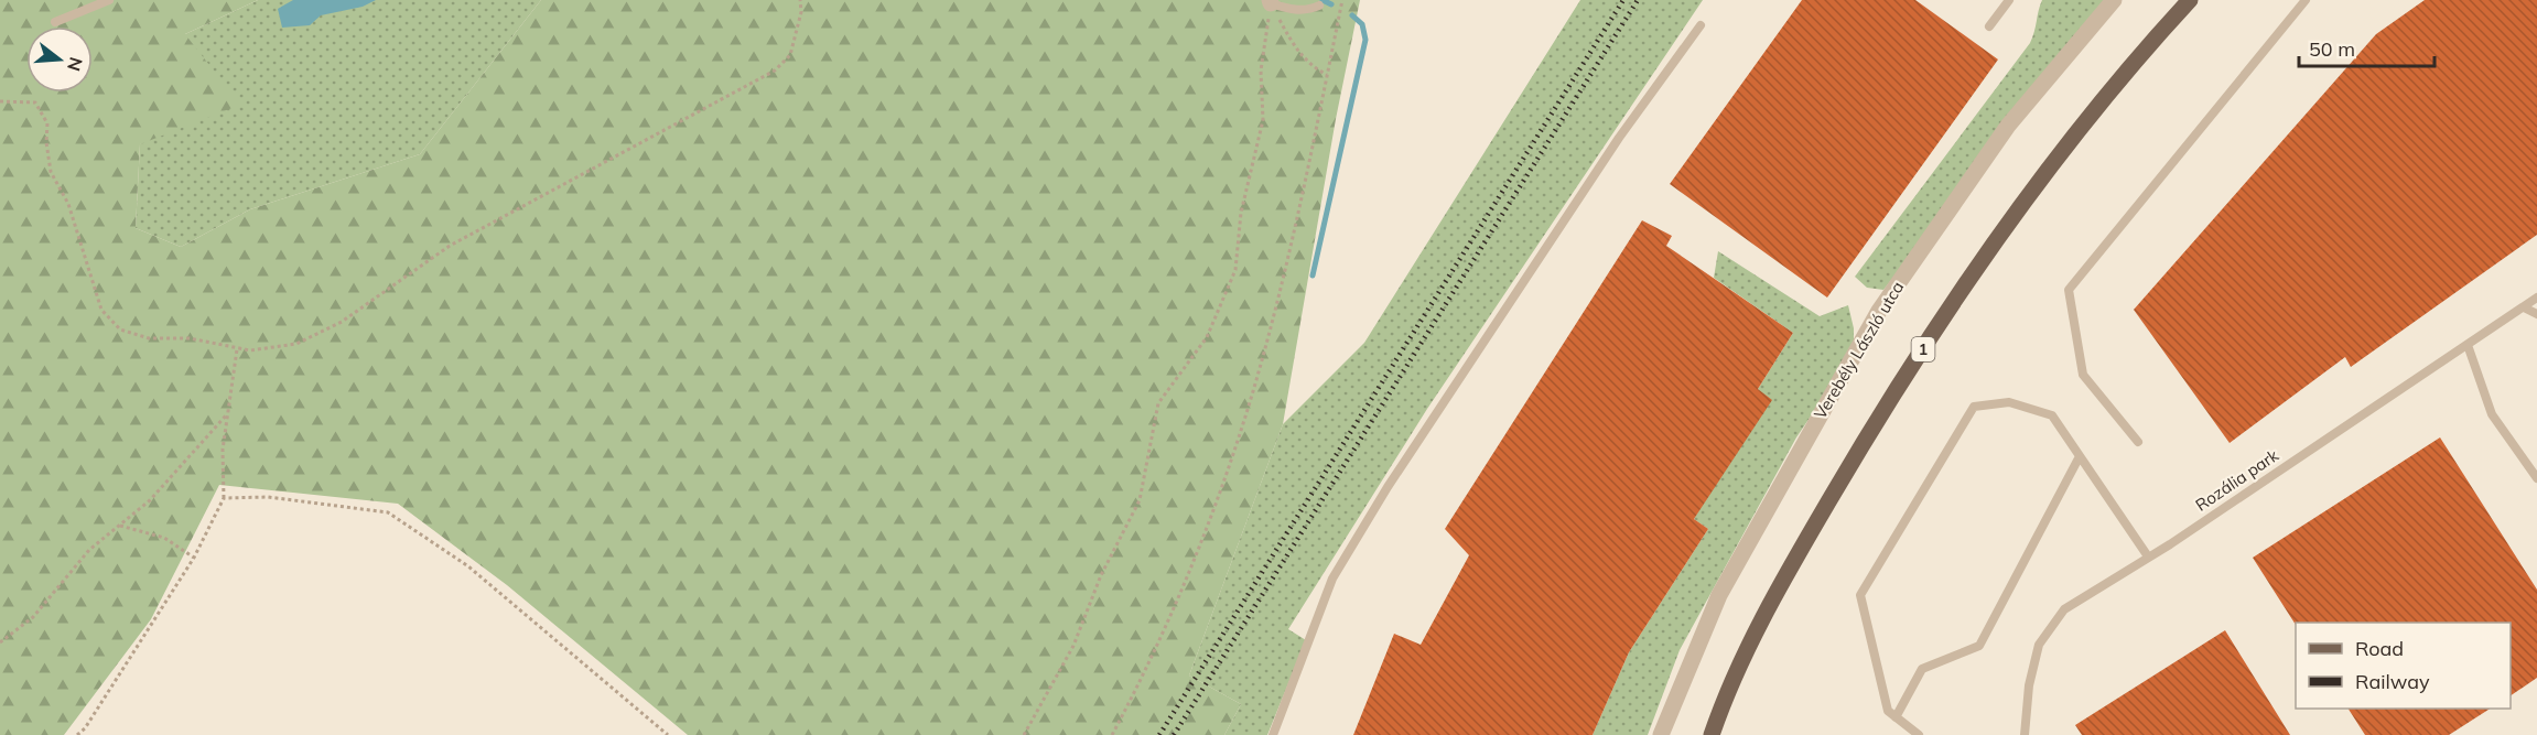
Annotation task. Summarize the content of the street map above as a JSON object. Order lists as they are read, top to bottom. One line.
{"streets":{"main road":["1"],"street":["Verebély László utca"],"lane":["Rozália park"]},"legend":["Road","Railway"],"scale_bar":"50 m","north":"right"}
